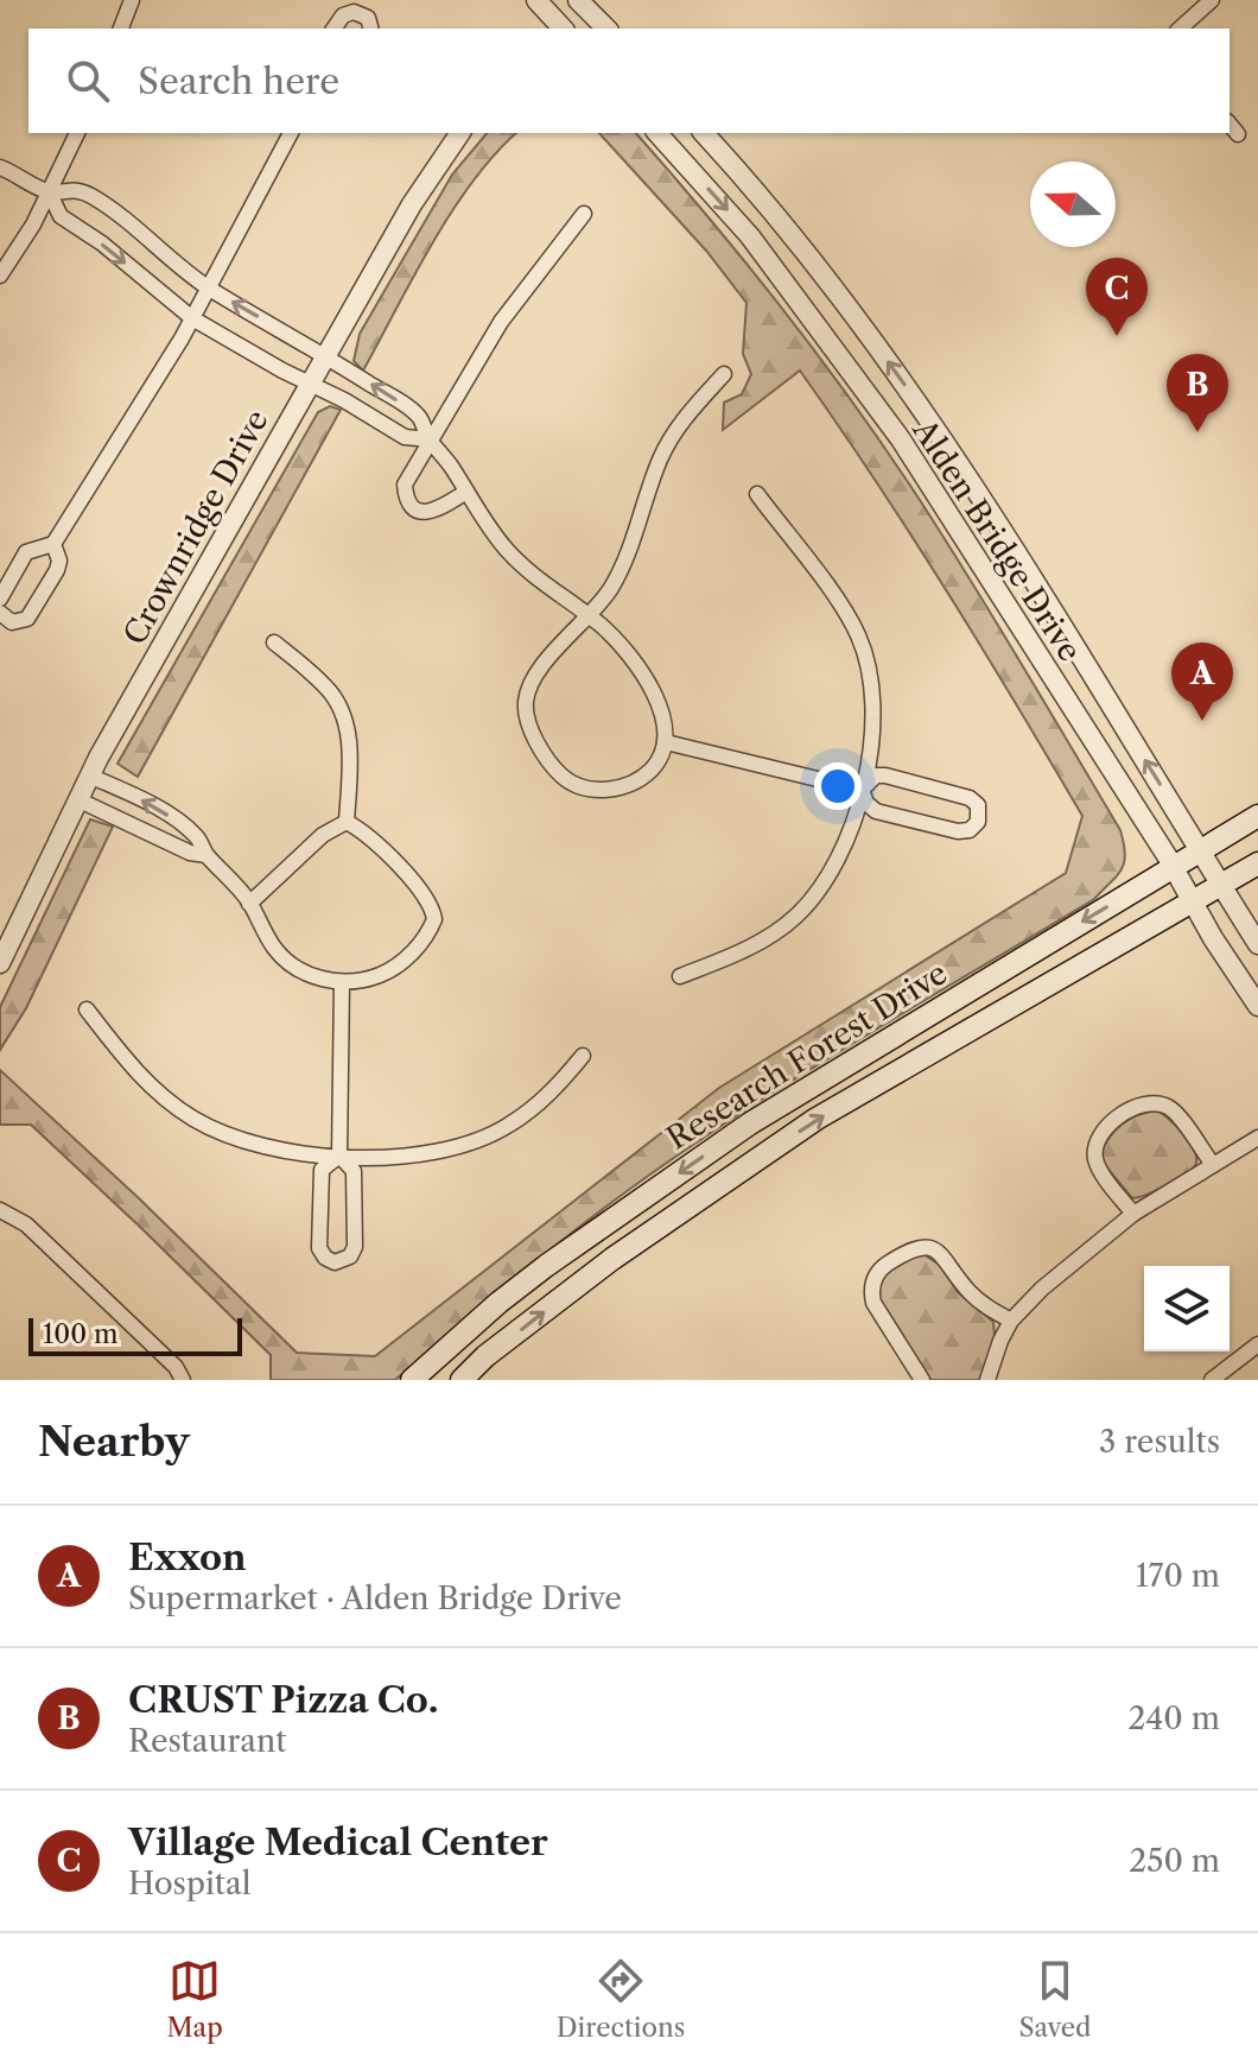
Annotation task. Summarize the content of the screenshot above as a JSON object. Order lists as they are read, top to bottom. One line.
{"streets":{"main road":["Research Forest Drive"],"street":["Crownridge Drive","Alden Bridge Drive"]},"crossings":[["Alden Bridge Drive","Research Forest Drive"]],"scale_bar":"100 m","north":"left","page":{"search":"Search here","pins":["C","B","A"],"scale":"100 m","heading":["Nearby","3 results"],"list":[{"mark":"A","name":"Exxon","note":"Supermarket · Alden Bridge Drive","value":"170 m"},{"mark":"B","name":"CRUST Pizza Co.","note":"Restaurant","value":"240 m"},{"mark":"C","name":"Village Medical Center","note":"Hospital","value":"250 m"}],"nav":["Map","Directions","Saved"]}}
